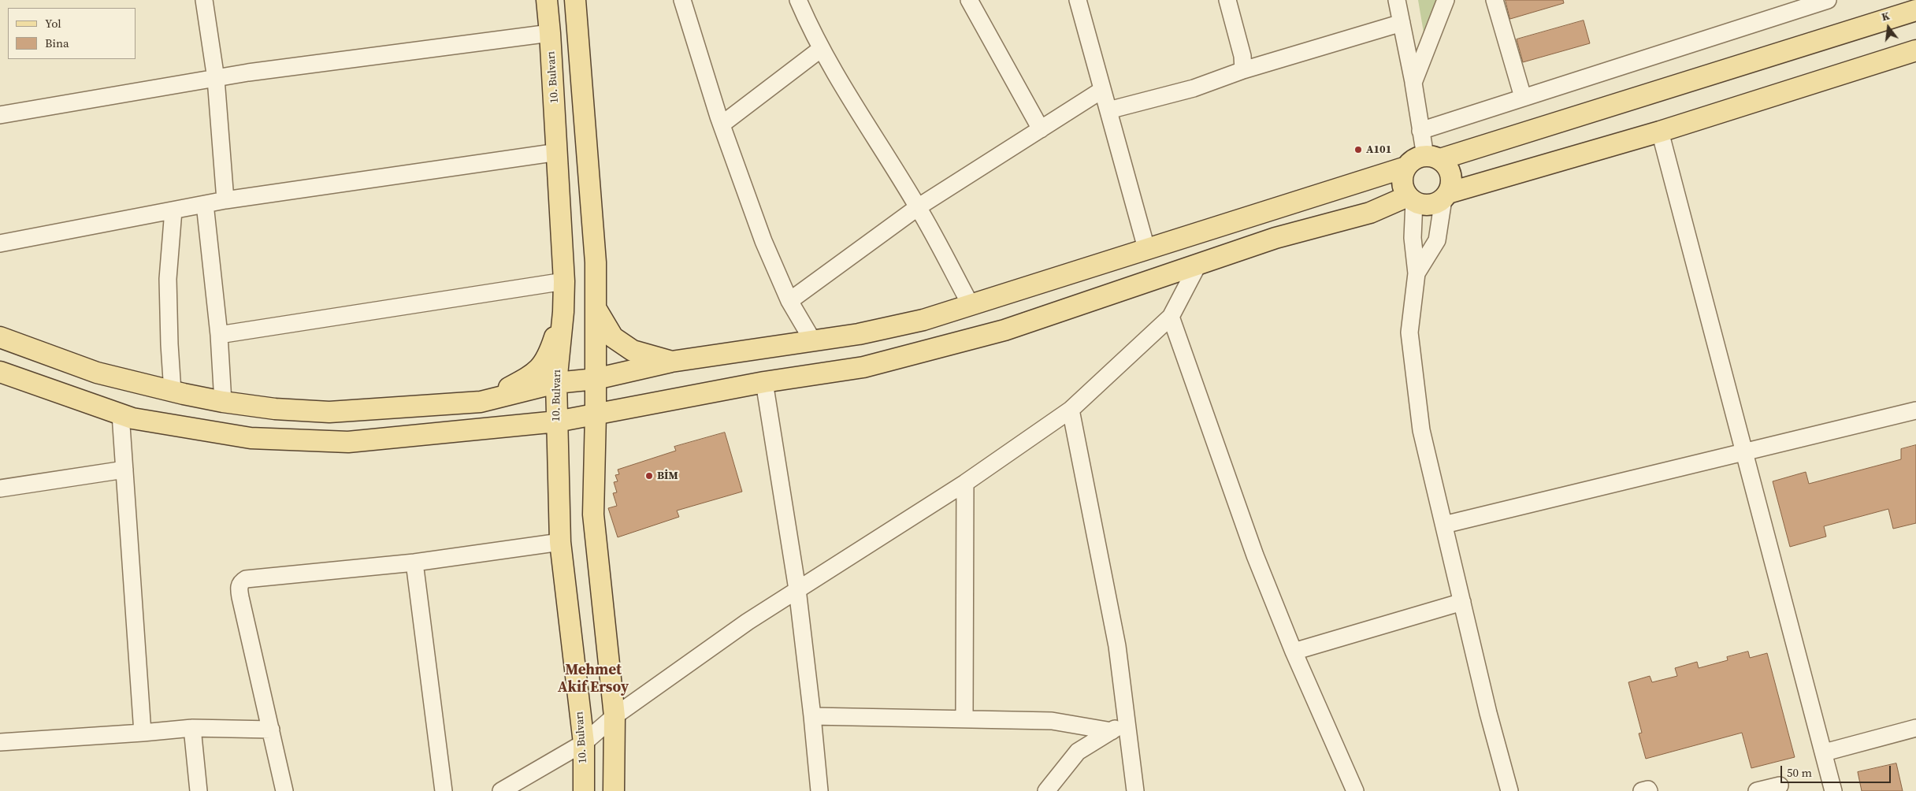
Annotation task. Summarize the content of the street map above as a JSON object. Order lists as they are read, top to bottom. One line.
{"streets":{"main road":["10. Bulvarı"]},"districts":["Mehmet Akif Ersoy"],"places":["A101","BİM"],"legend":["Yol","Bina"],"scale_bar":"50 m","north":"top"}
